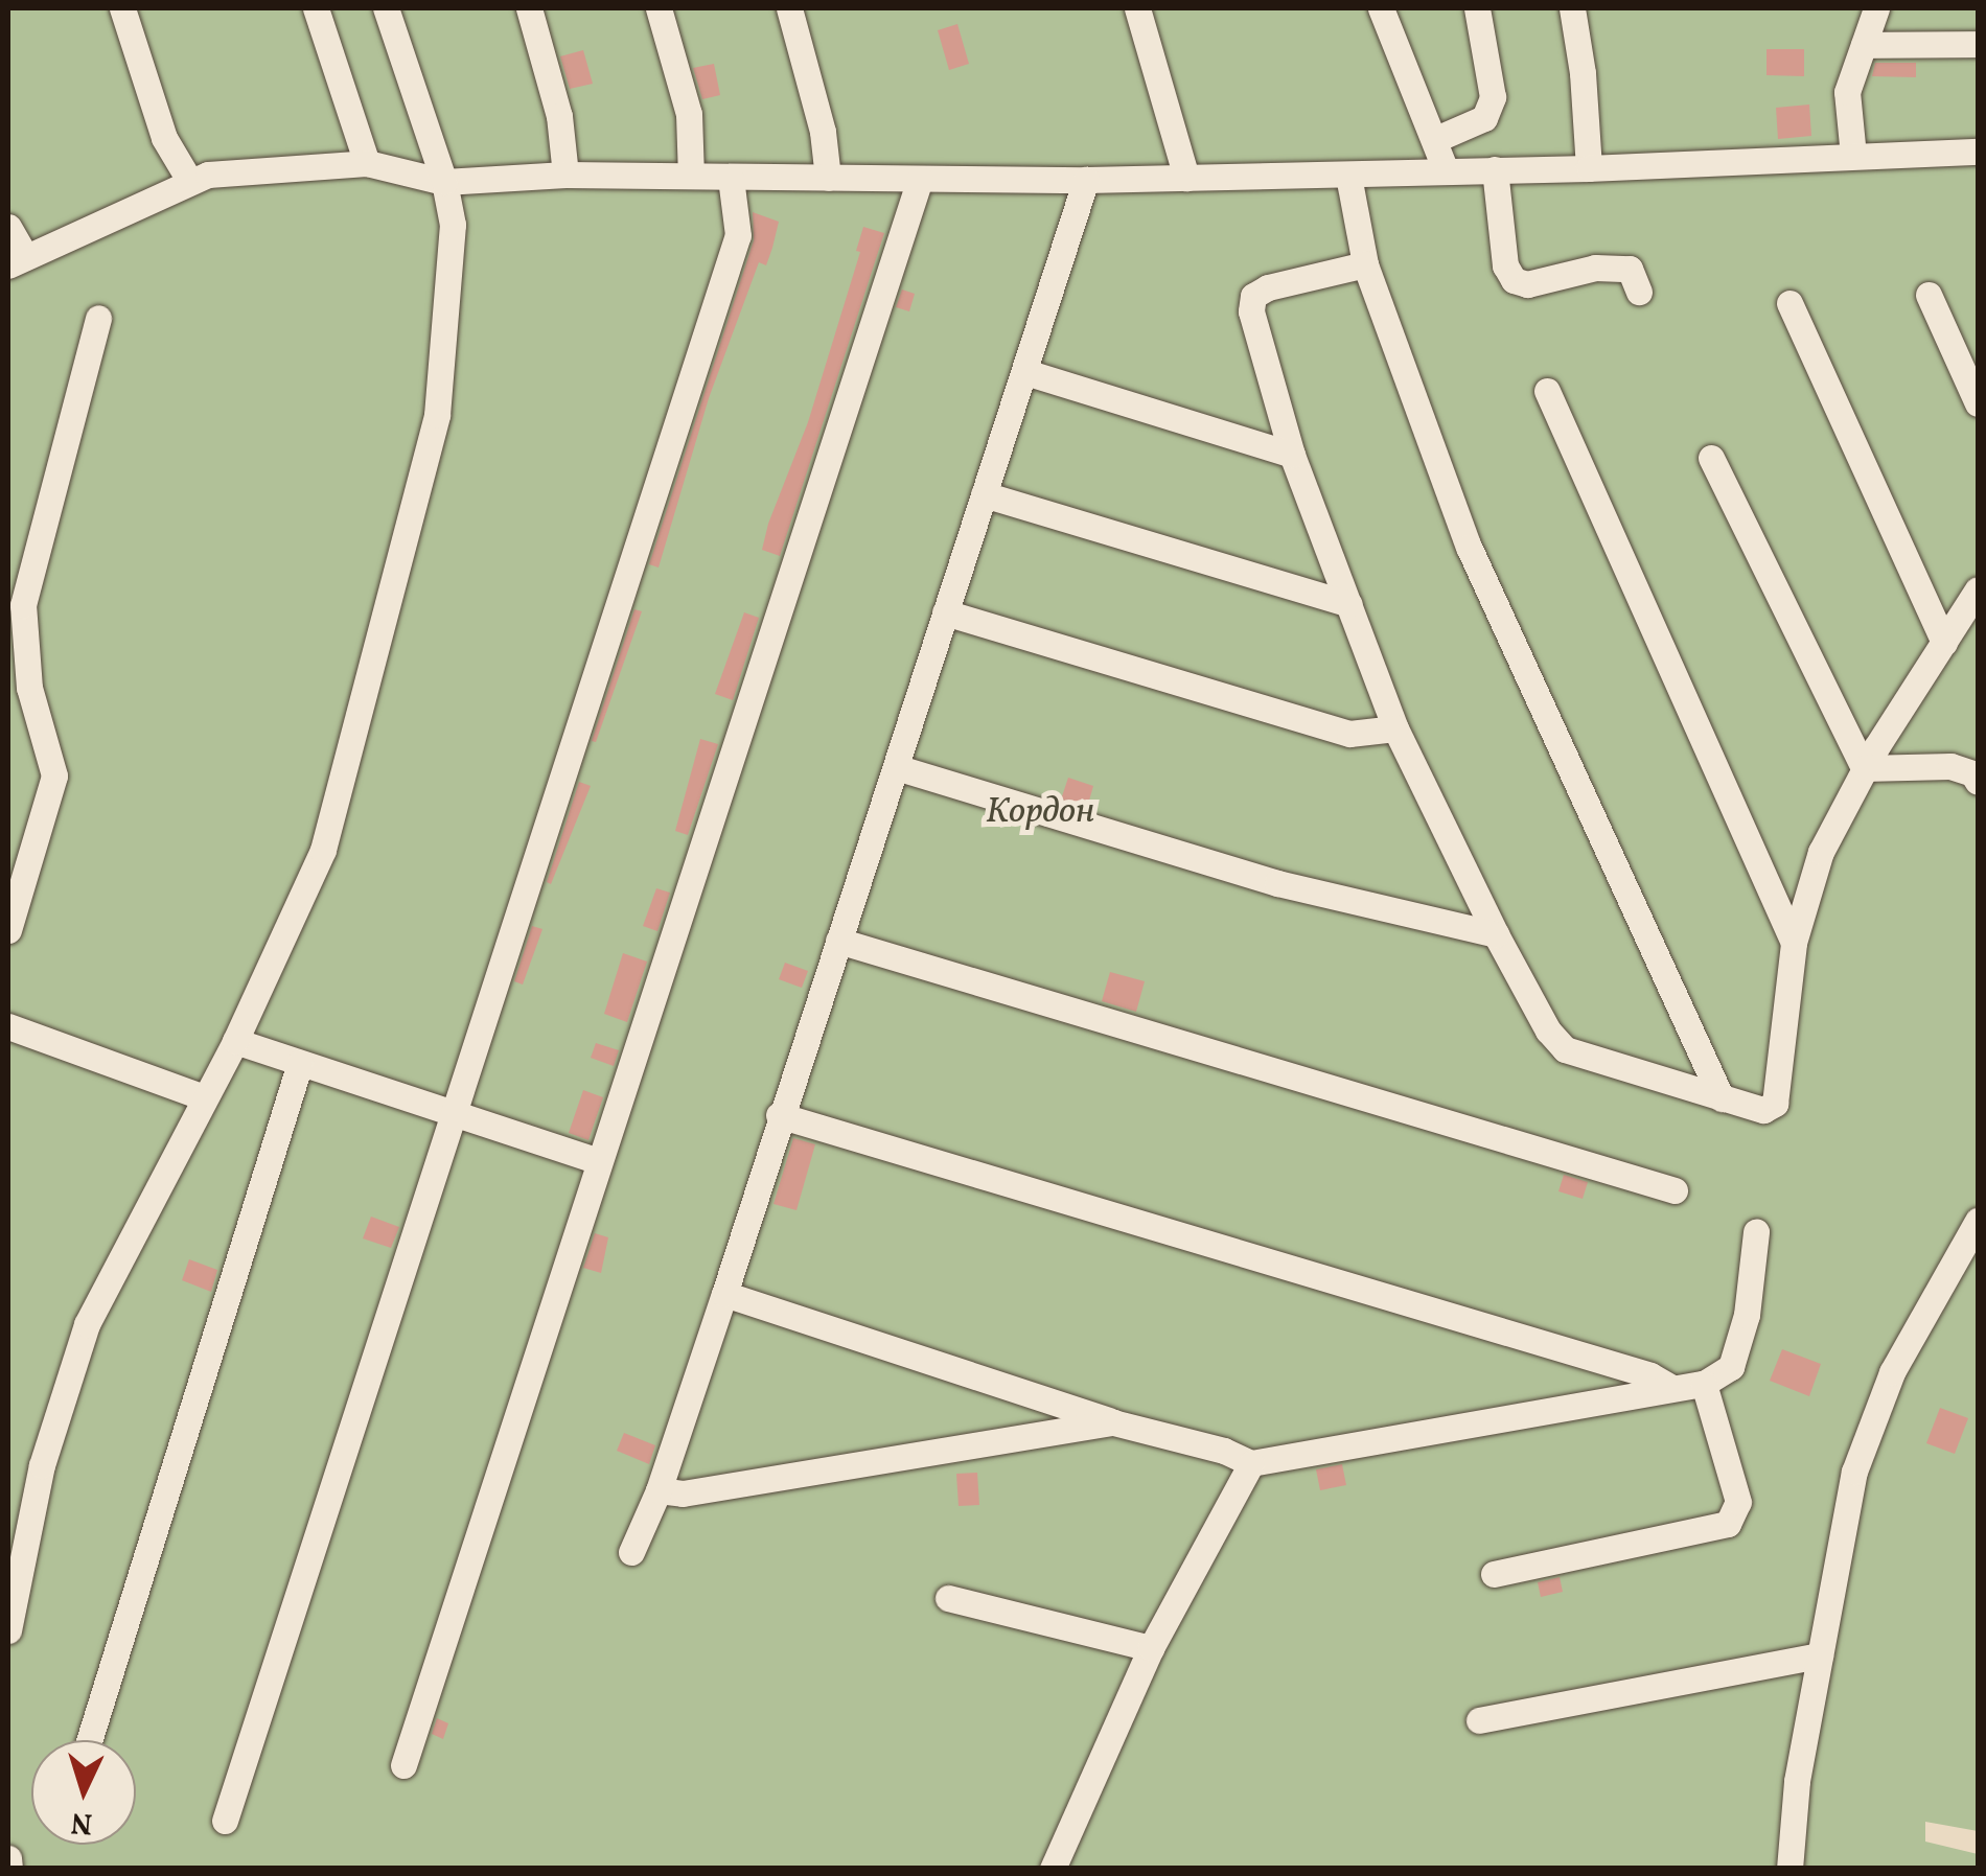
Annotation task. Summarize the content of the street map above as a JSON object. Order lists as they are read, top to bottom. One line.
{"parks":["Кордон"],"north":"bottom"}
